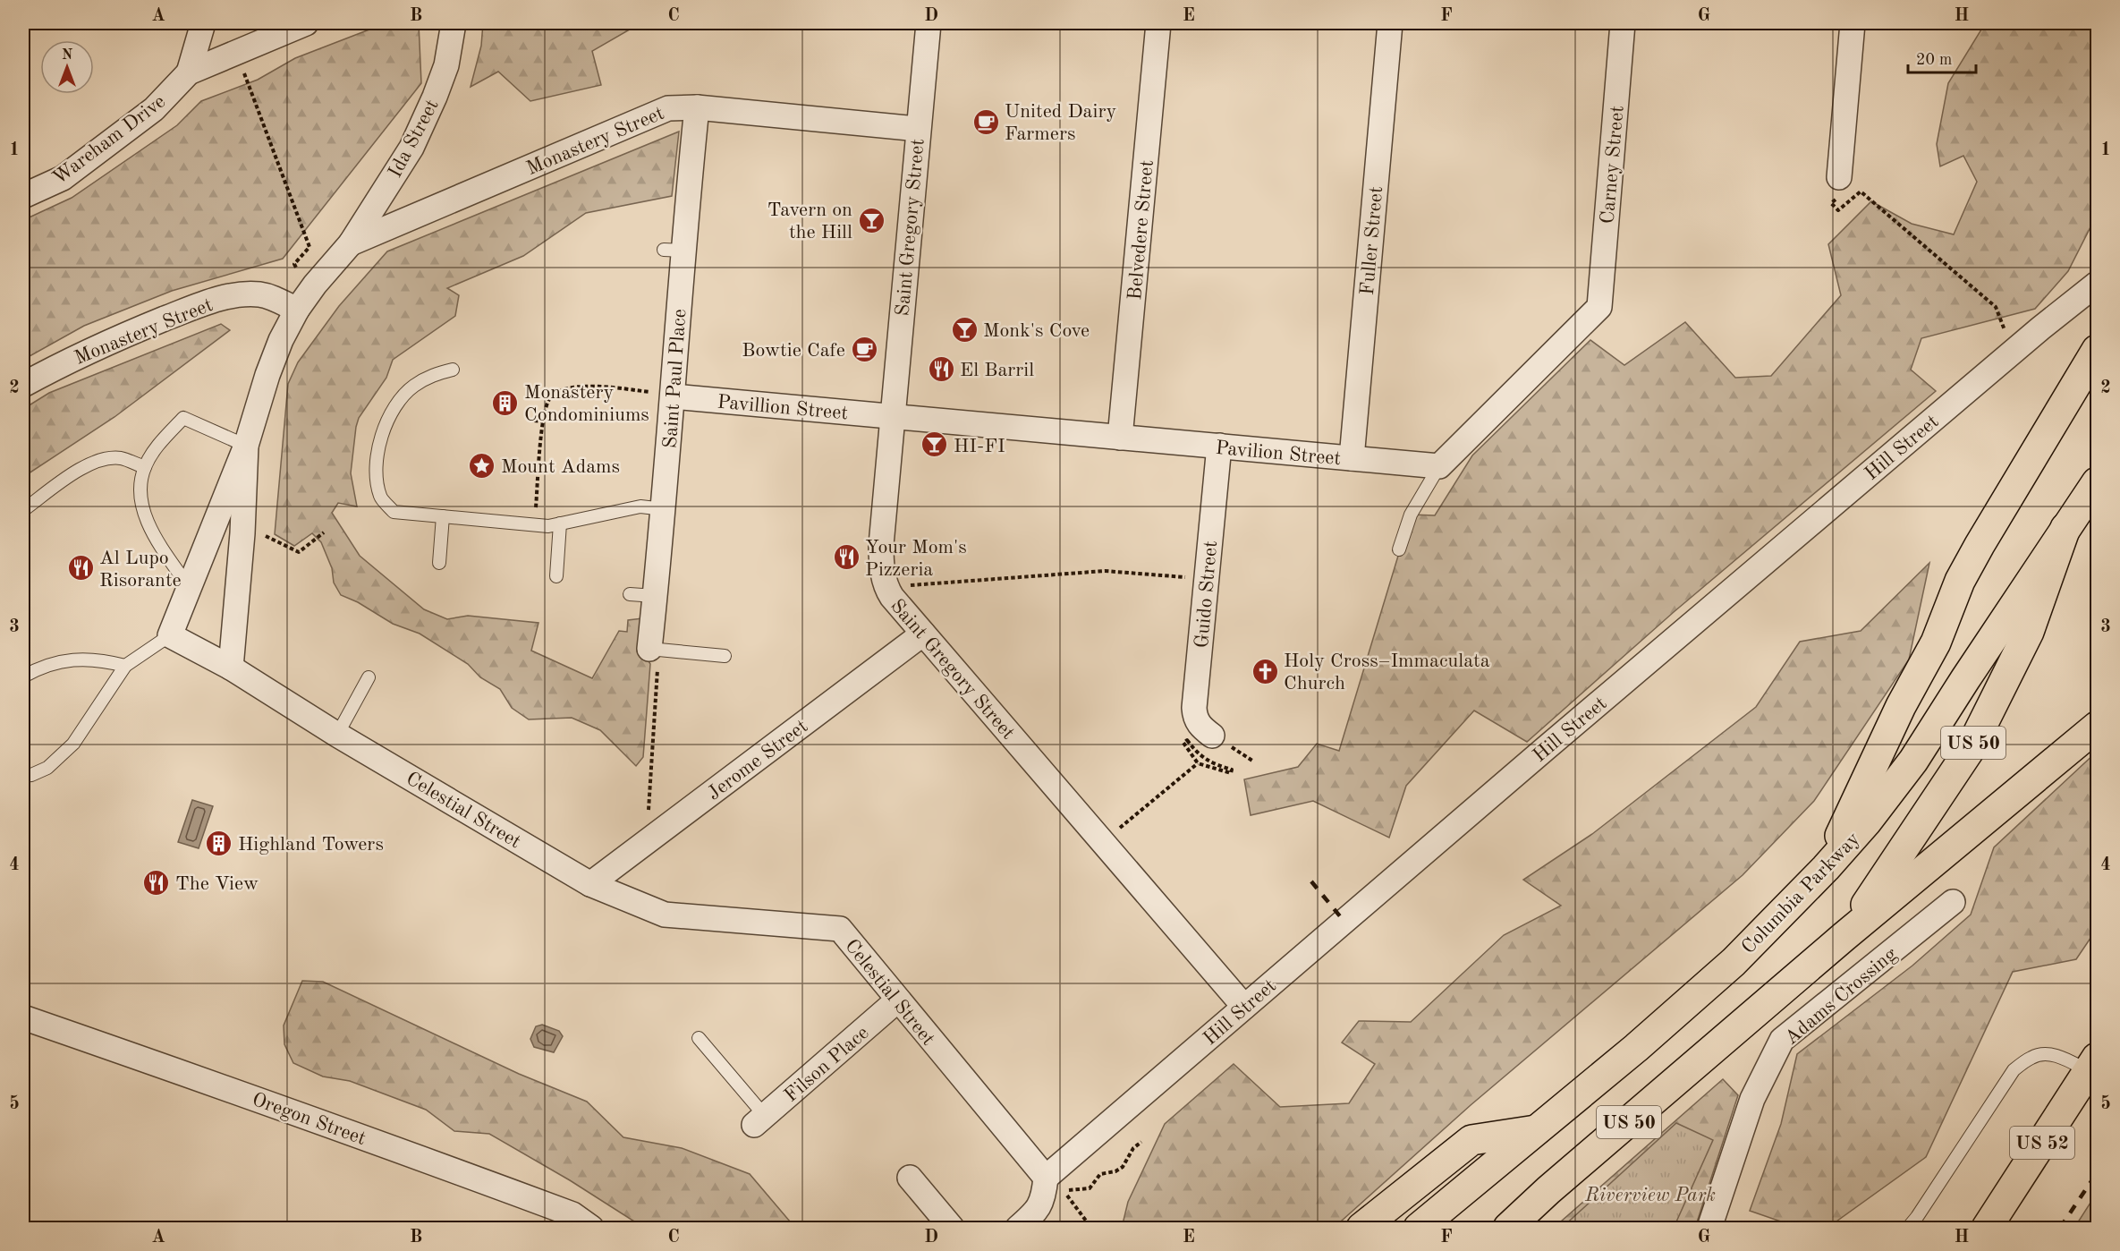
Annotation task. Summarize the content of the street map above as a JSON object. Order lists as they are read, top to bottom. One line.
{"streets":{"main road":["US 50","Columbia Parkway","US 52"],"street":["Ida Street","Wareham Drive","Monastery Street","Carney Street","Saint Gregory Street","Belvedere Street","Fuller Street","Saint Paul Place","Pavillion Street","Hill Street","Pavilion Street","Guido Street","Jerome Street","Celestial Street","Adams Crossing","Filson Place","Oregon Street"]},"crossings":[["Ida Street","Monastery Street"],["Monastery Street","Saint Gregory Street"],["Monastery Street","Saint Paul Place"],["Carney Street","Pavilion Street"],["Saint Gregory Street","Pavillion Street"],["Saint Gregory Street","Hill Street"],["Saint Gregory Street","Pavilion Street"],["Saint Gregory Street","Jerome Street"],["Belvedere Street","Pavilion Street"],["Fuller Street","Pavilion Street"],["Saint Paul Place","Pavillion Street"],["Pavillion Street","Pavilion Street"],["Hill Street","Celestial Street"],["Pavilion Street","Guido Street"],["US 50","Columbia Parkway"],["Jerome Street","Celestial Street"],["Celestial Street","Filson Place"]],"parks":["Riverview Park"],"places":{"cafe":["United Dairy Farmers","Bowtie Cafe"],"bar":["Tavern on the Hill","Monk's Cove","HI-FI"],"restaurant":["El Barril","Your Mom's Pizzeria","Al Lupo Risorante","The View"],"building":["Monastery Condominiums","Highland Towers"],"place":["Mount Adams"],"church":["Holy Cross–Immaculata Church"]},"scale_bar":"20 m","north":"top","grid":{"columns":["A","B","C","D","E","F","G","H"],"rows":["1","2","3","4","5"]}}
